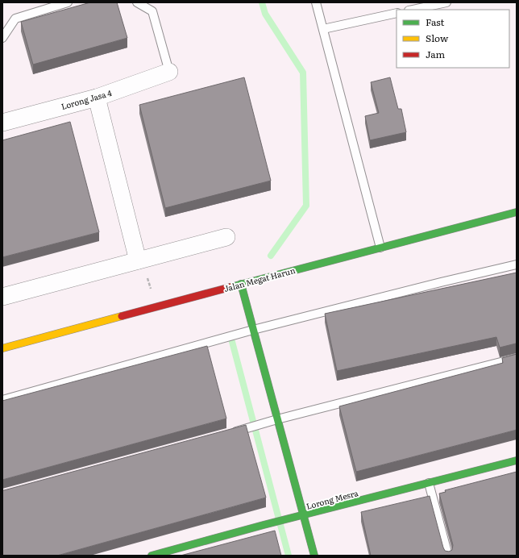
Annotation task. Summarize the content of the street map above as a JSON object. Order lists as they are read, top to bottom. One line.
{"streets":{"street":["Lorong Jasa 4","Jalan Megat Harun","Lorong Mesra"]},"legend":["Fast","Slow","Jam"]}
